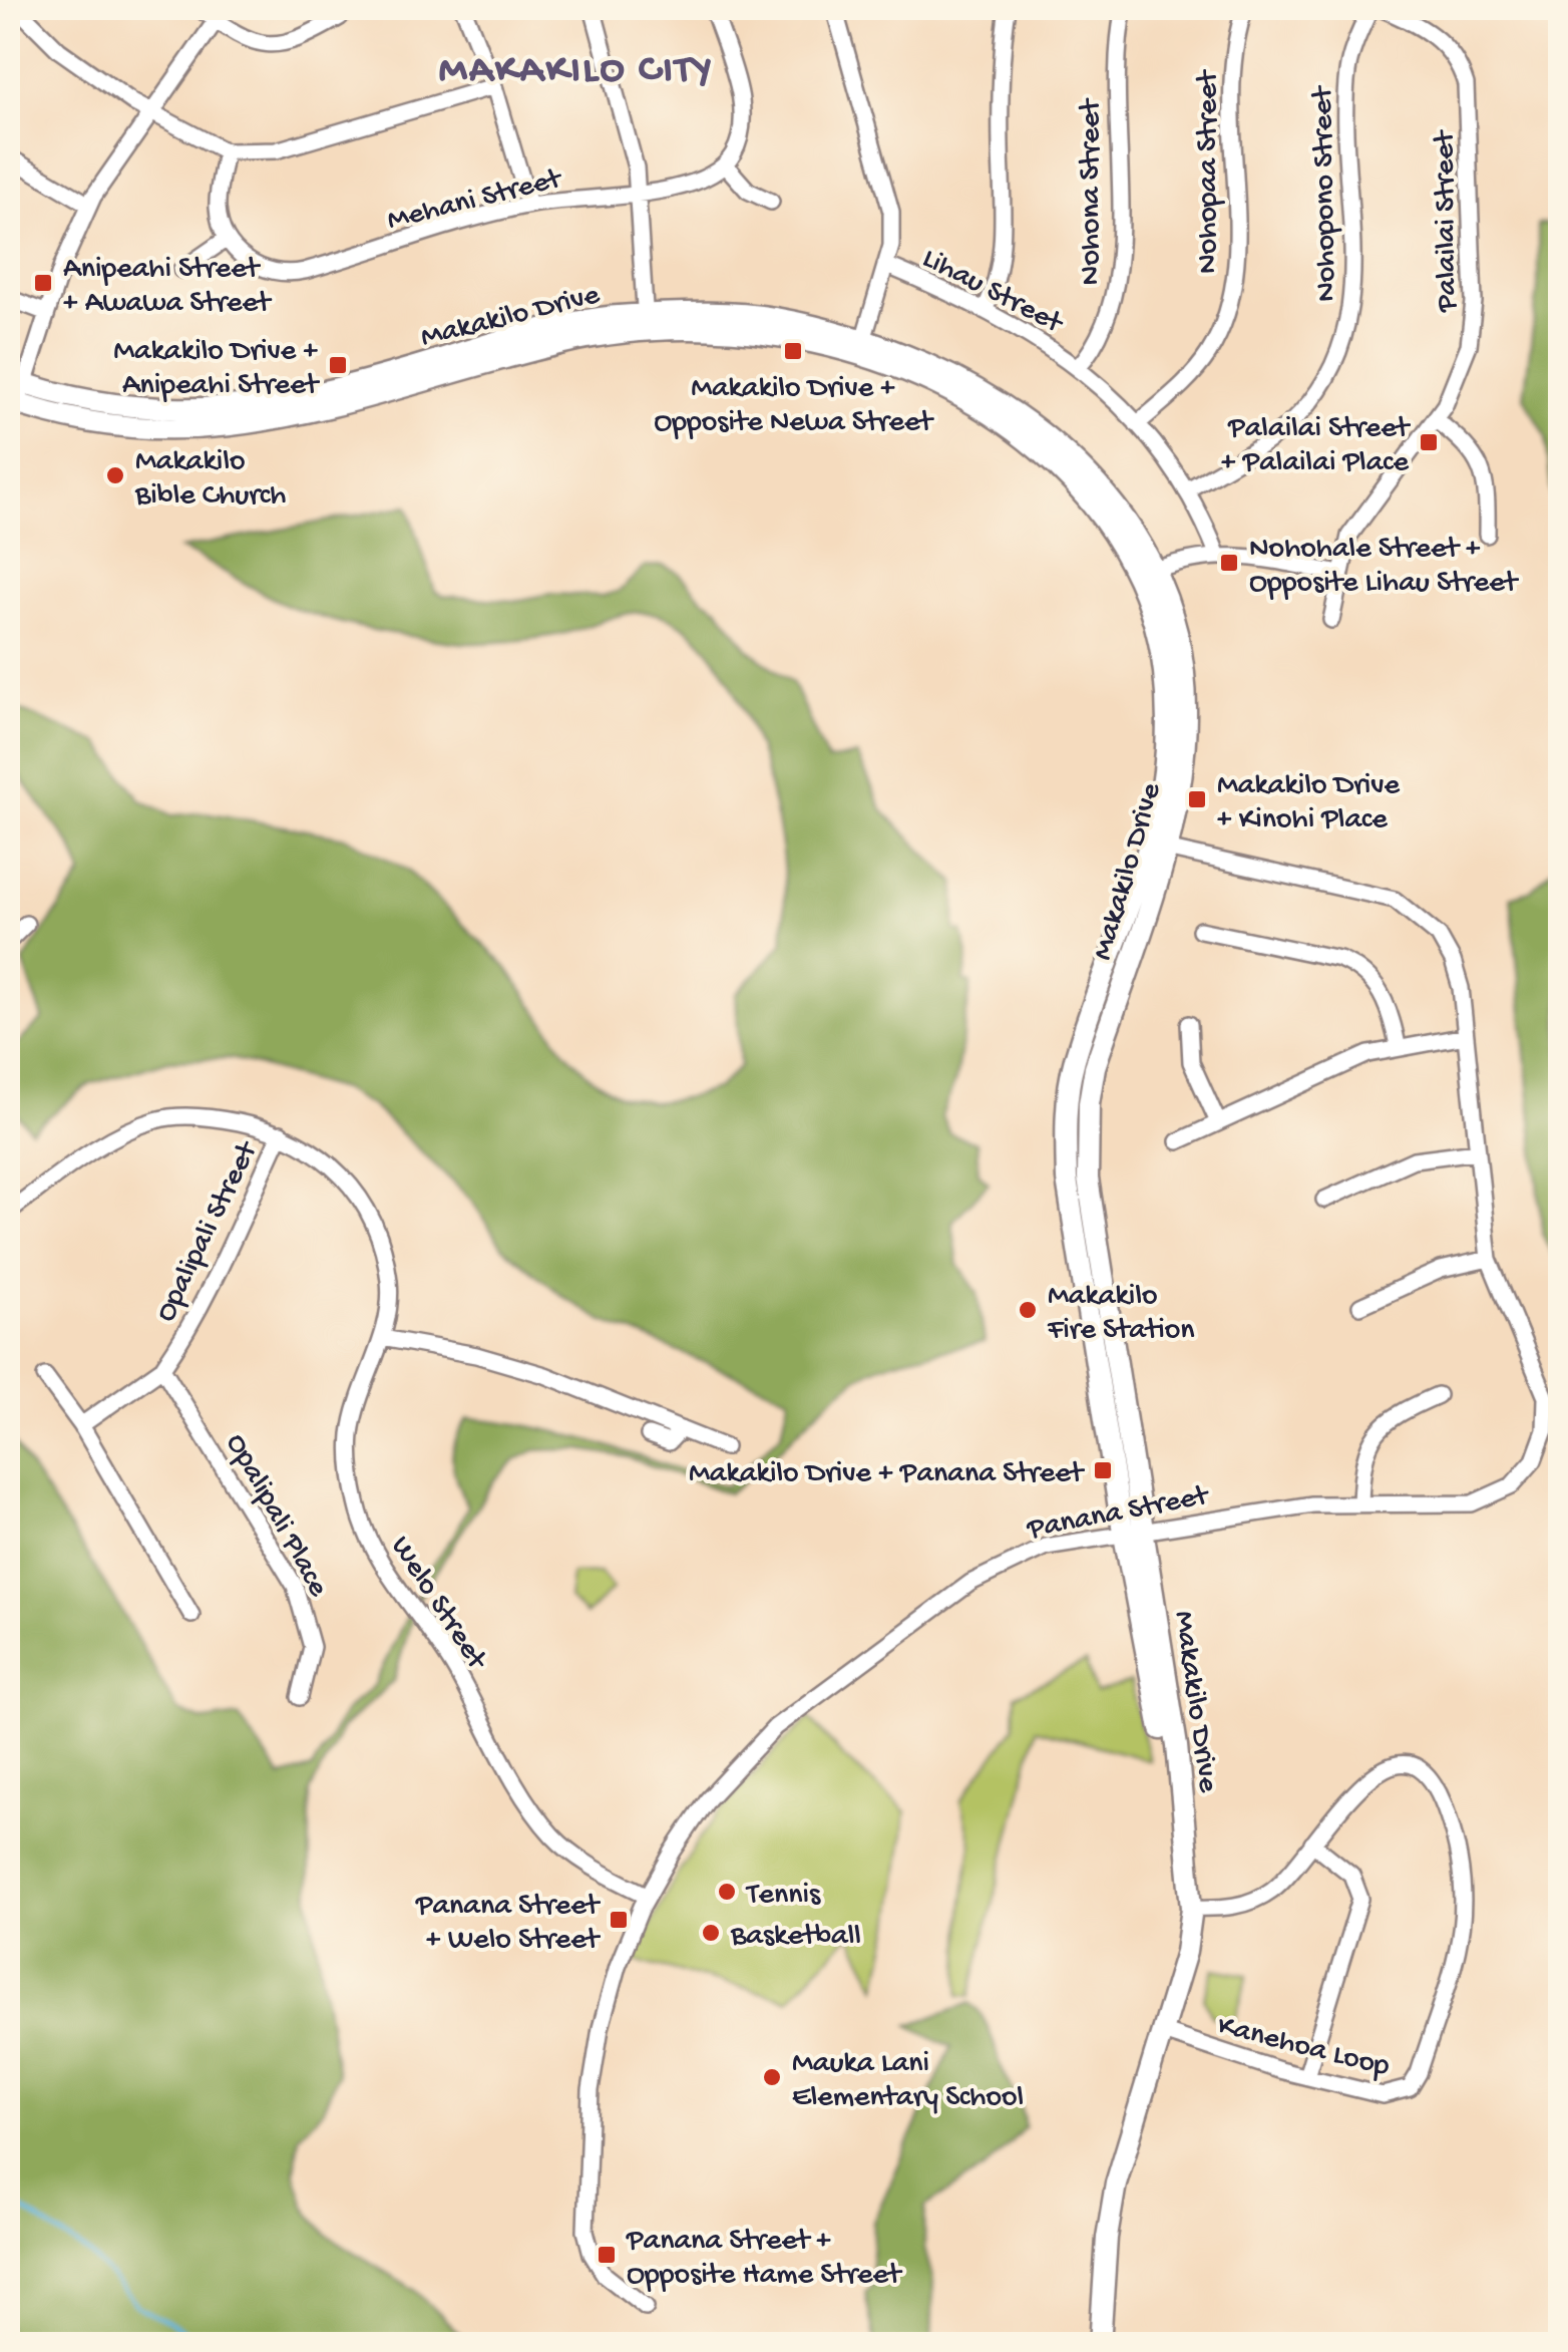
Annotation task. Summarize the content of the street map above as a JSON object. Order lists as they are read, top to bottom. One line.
{"streets":{"main road":["Makakilo Drive"],"street":["Nohopaa Street","Nohona Street","Nohopono Street","Mehani Street","Palailai Street","Lihau Street","Opalipali Street","Panana Street","Opalipali Place","Welo Street","Kanehoa Loop"]},"crossings":[["Nohopaa Street","Lihau Street"],["Nohona Street","Lihau Street"],["Nohopono Street","Lihau Street"],["Makakilo Drive","Panana Street"],["Makakilo Drive","Kanehoa Loop"],["Opalipali Street","Opalipali Place"],["Opalipali Street","Welo Street"],["Panana Street","Welo Street"]],"districts":["MAKAKILO CITY"],"places":{"transit":["Anipeahi Street + Awawa Street","Makakilo Drive + Opposite Newa Street","Makakilo Drive + Anipeahi Street","Palailai Street + Palailai Place","Nohohale Street + Opposite Lihau Street","Makakilo Drive + Kinohi Place","Makakilo Drive + Panana Street","Panana Street + Welo Street","Panana Street + Opposite Hame Street"],"other":["Makakilo Bible Church","Makakilo Fire Station","Tennis","Basketball","Mauka Lani Elementary School"]}}
